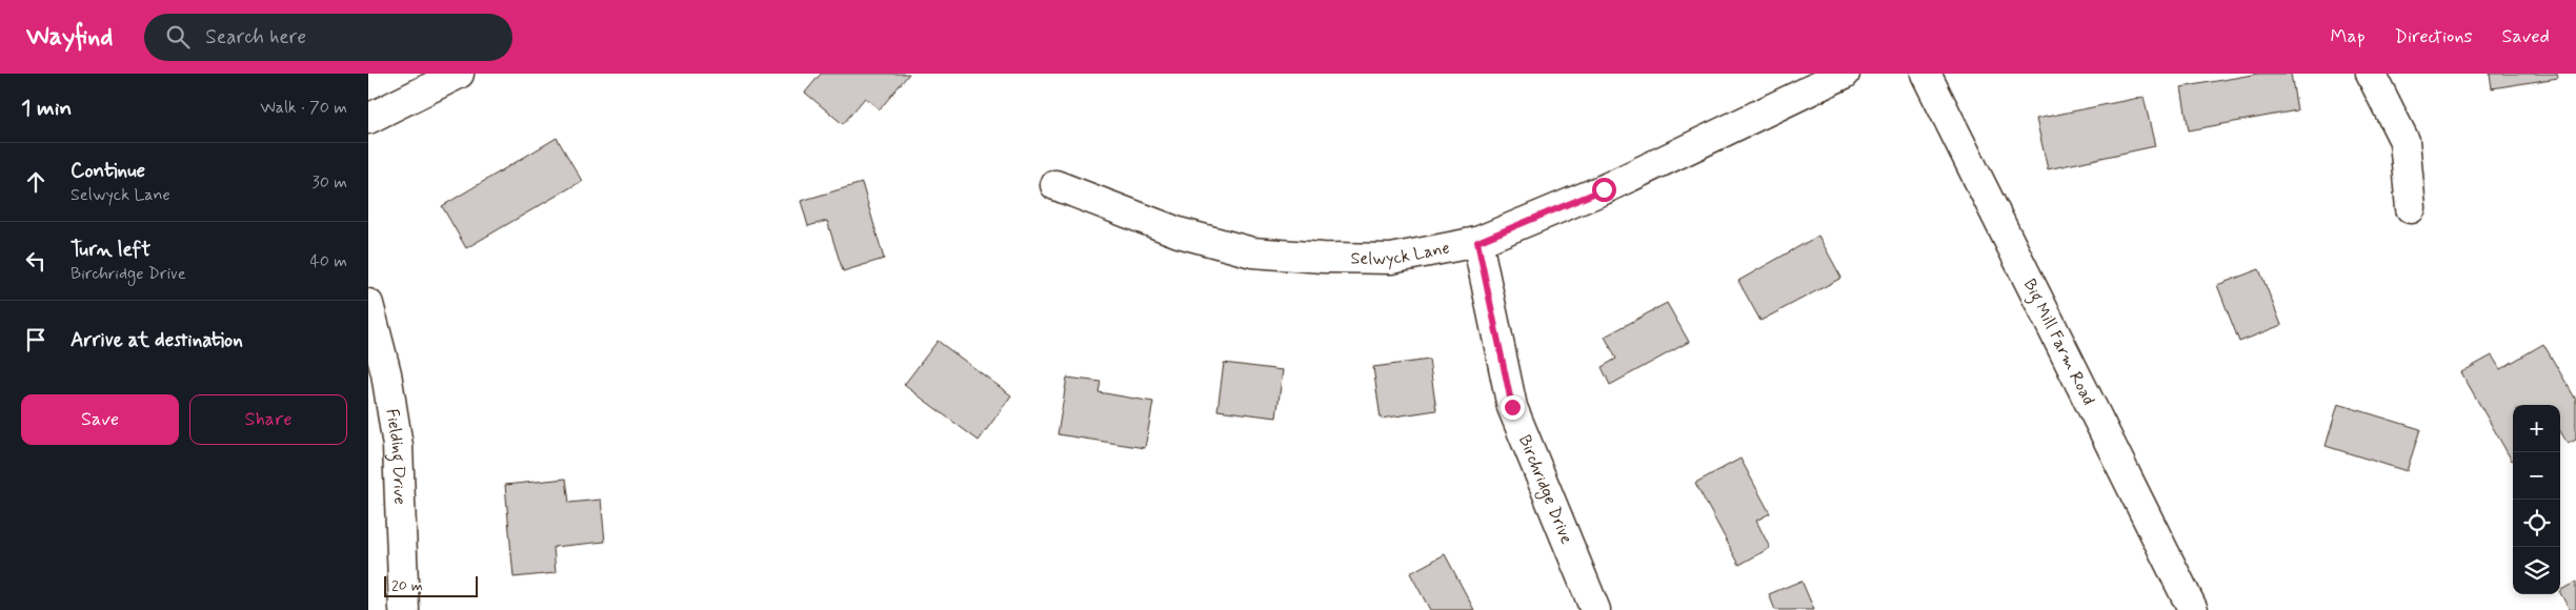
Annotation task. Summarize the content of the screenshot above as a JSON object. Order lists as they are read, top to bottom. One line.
{"streets":{"street":["Selwyck Lane","Big Mill Farm Road","Fielding Drive","Birchridge Drive"]},"crossings":[["Selwyck Lane","Birchridge Drive"]],"scale_bar":"20 m","page":{"header":"Wayfind","search":"Search here","nav":["Map","Directions","Saved"],"heading":["1 min","Walk · 70 m"],"list":[["Continue","Selwyck Lane","30 m"],["Turn left","Birchridge Drive","40 m"],"Arrive at destination"],"buttons":["Save","Share"],"map_buttons":["+","−"],"scale":"20 m"}}
